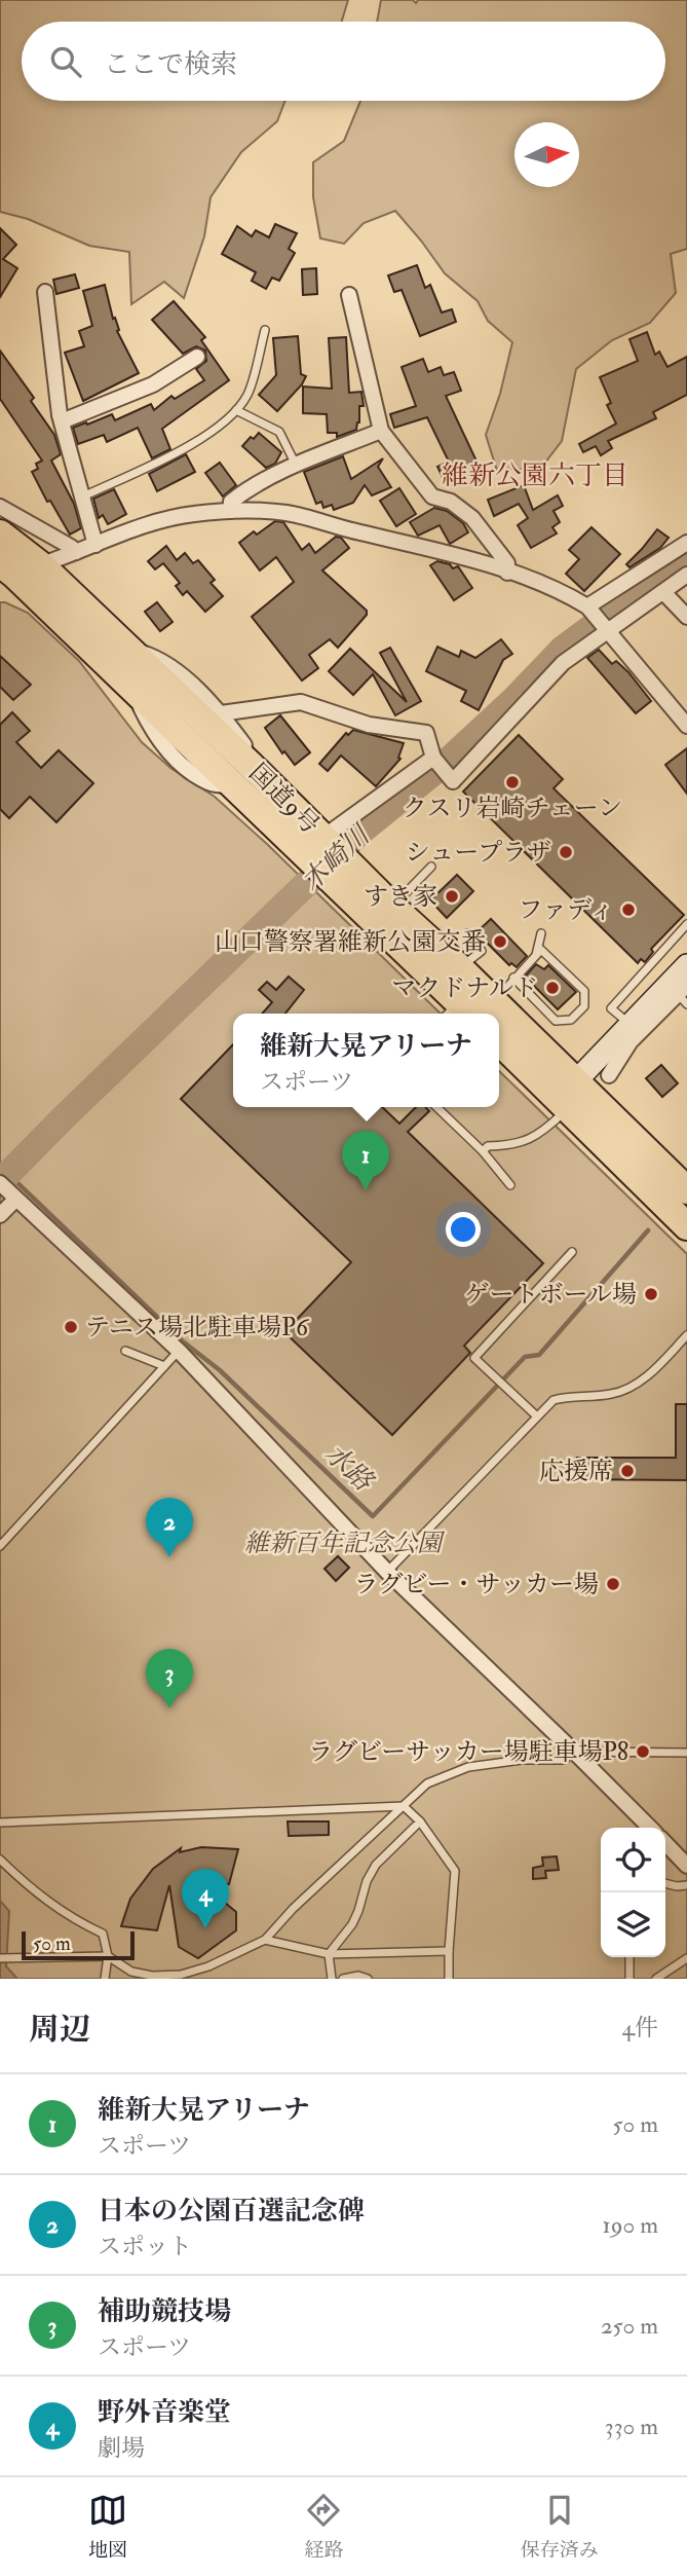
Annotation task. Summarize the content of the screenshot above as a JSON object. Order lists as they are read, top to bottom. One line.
{"streets":{"highway":["国道9号"]},"districts":["維新公園六丁目"],"water":["木崎川","水路"],"parks":["維新百年記念公園"],"places":["クスリ岩崎チェーン","シュープラザ","すき家","ファディ","山口警察署維新公園交番","マクドナルド","ゲートボール場","テニス場北駐車場P6","応援席","ラグビー・サッカー場","ラグビーサッカー場駐車場P8"],"scale_bar":"50 m","north":"right","page":{"search":"ここで検索","popup":["維新大晃アリーナ","スポーツ"],"pins":["1","2","3","4"],"scale":"50 m","heading":["周辺","4件"],"list":[{"mark":"1","name":"維新大晃アリーナ","note":"スポーツ","value":"50 m"},{"mark":"2","name":"日本の公園百選記念碑","note":"スポット","value":"190 m"},{"mark":"3","name":"補助競技場","note":"スポーツ","value":"250 m"},{"mark":"4","name":"野外音楽堂","note":"劇場","value":"330 m"}],"nav":["地図","経路","保存済み"]}}
